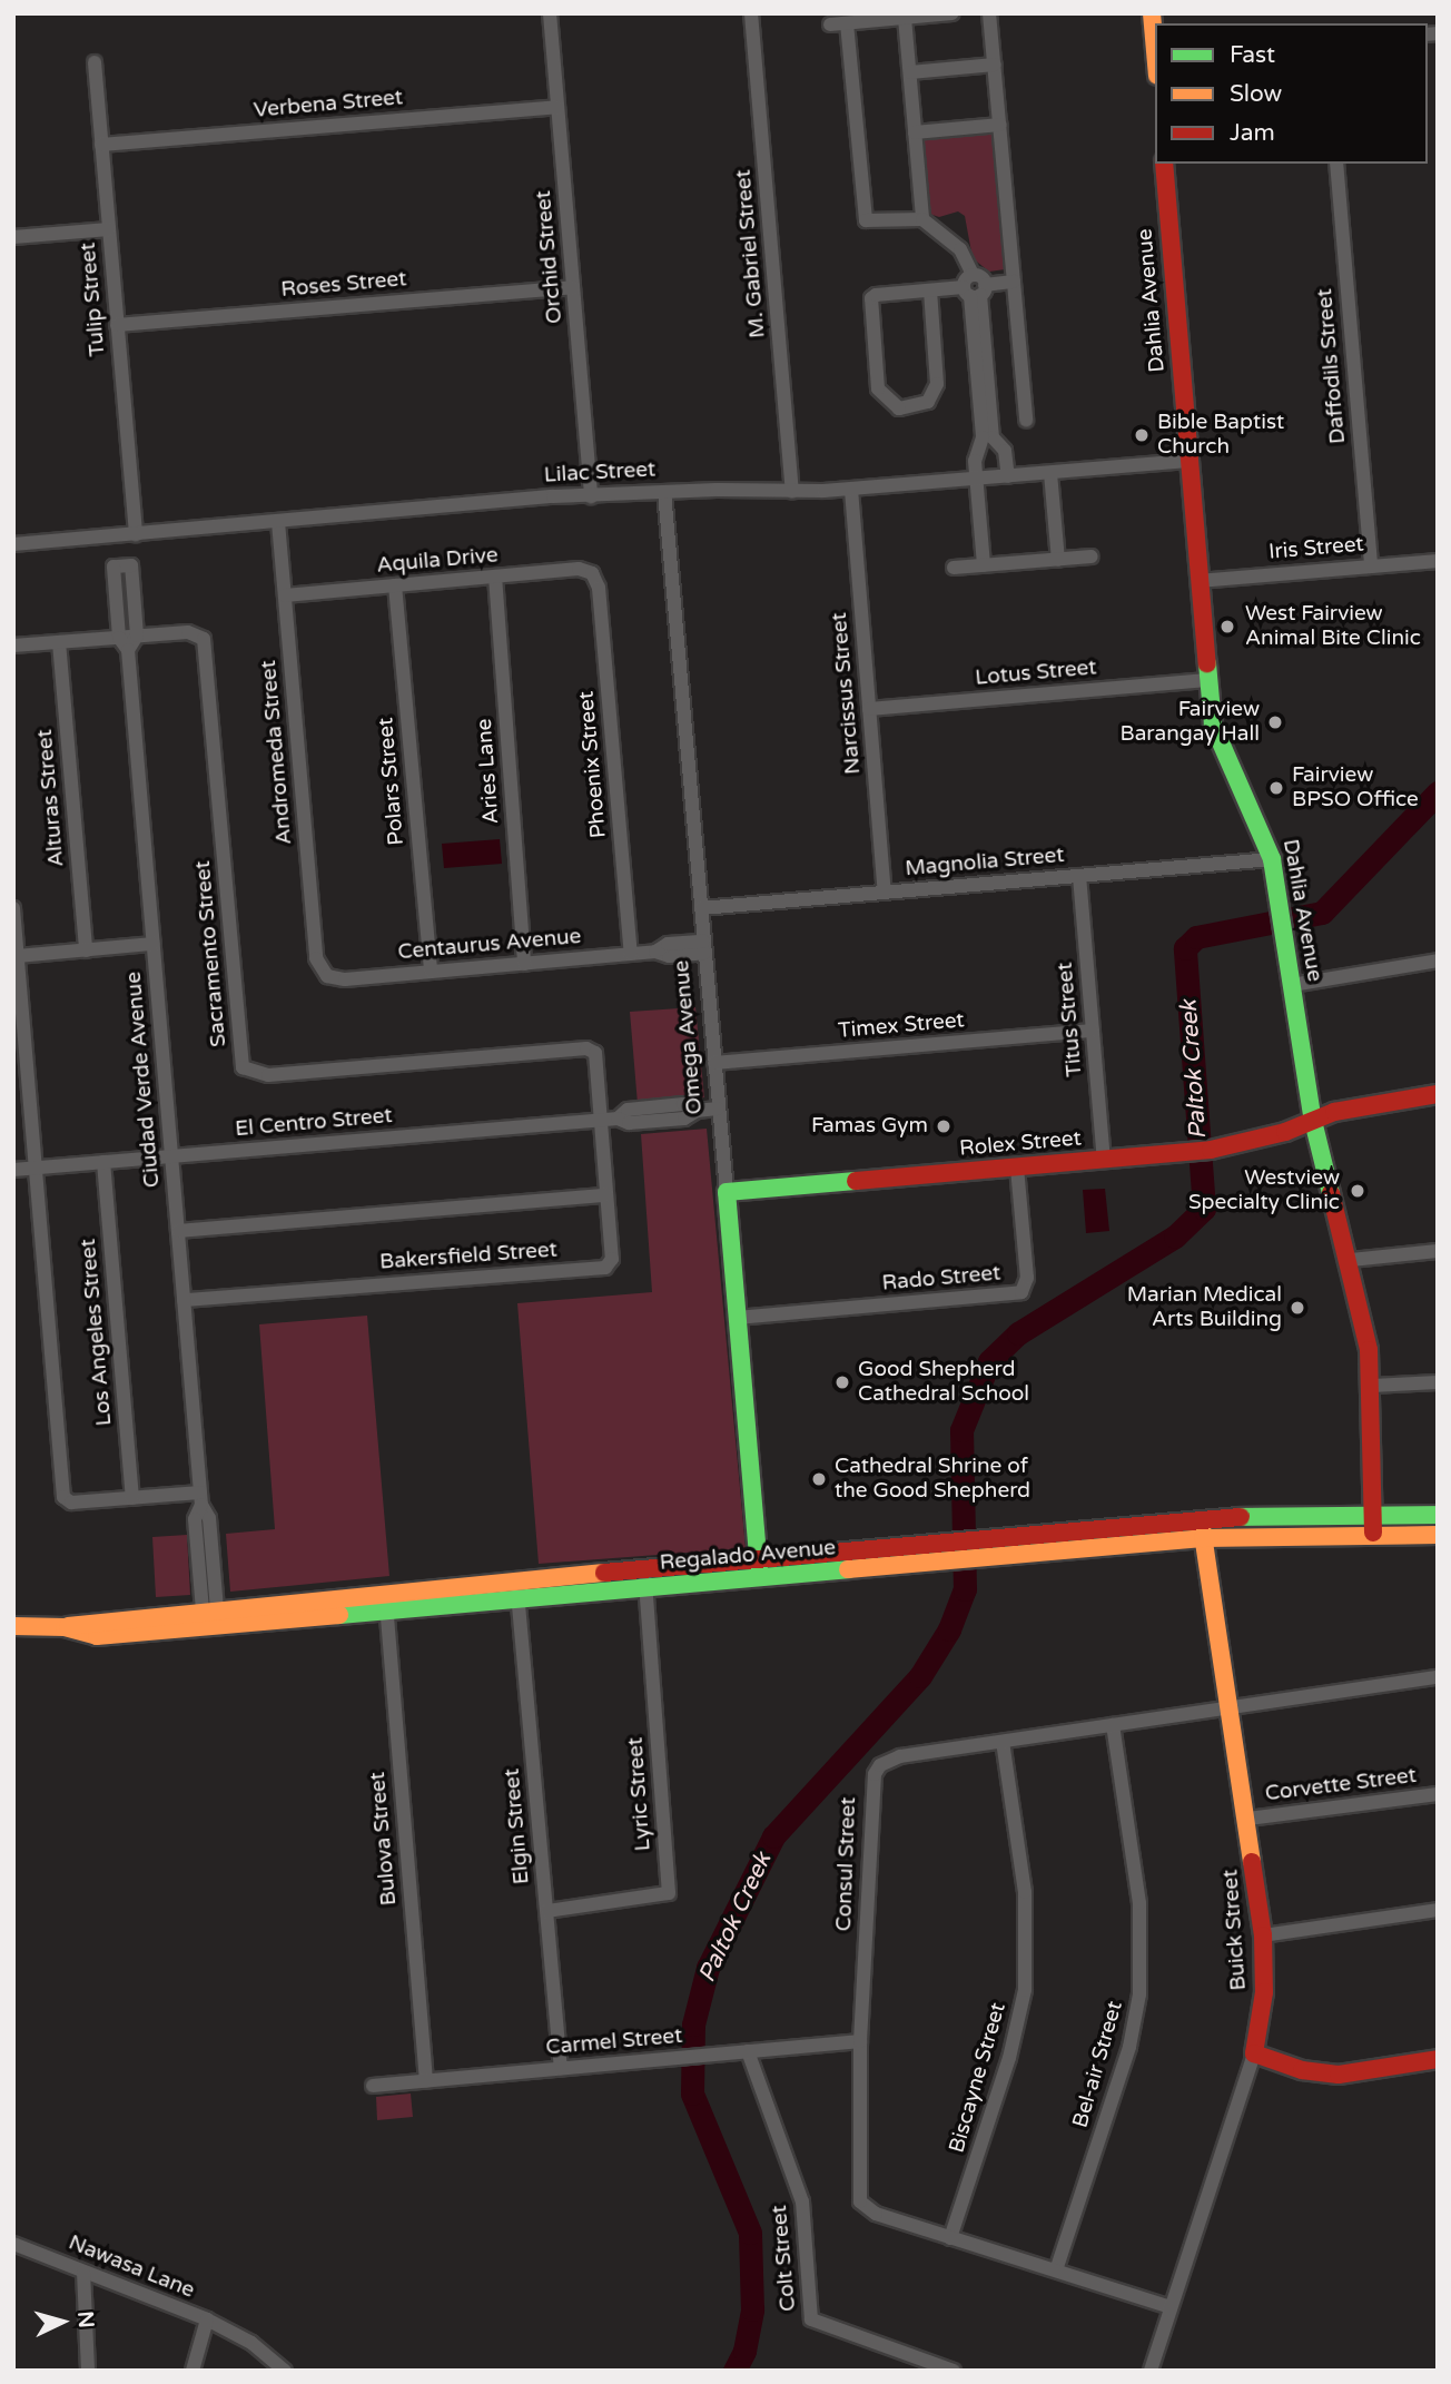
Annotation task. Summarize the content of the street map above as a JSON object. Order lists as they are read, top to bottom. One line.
{"streets":{"street":["Verbena Street","M. Gabriel Street","Orchid Street","Roses Street","Tulip Street","Dahlia Avenue","Daffodils Street","Lilac Street","Iris Street","Aquila Drive","Lotus Street","Narcissus Street","Andromeda Street","Phoenix Street","Aries Lane","Polars Street","Alturas Street","Magnolia Street","Centaurus Avenue","Sacramento Street","Titus Street","Timex Street","Omega Avenue","Ciudad Verde Avenue","El Centro Street","Rolex Street","Bakersfield Street","Rado Street","Los Angeles Street","Regalado Avenue","Corvette Street","Lyric Street","Elgin Street","Bulova Street","Consul Street","Buick Street","Carmel Street","Bel-air Street","Biscayne Street","Colt Street","Nawasa Lane"]},"crossings":[["Verbena Street","Orchid Street"],["Verbena Street","Tulip Street"],["M. Gabriel Street","Lilac Street"],["Orchid Street","Roses Street"],["Orchid Street","Lilac Street"],["Roses Street","Tulip Street"],["Tulip Street","Lilac Street"],["Dahlia Avenue","Lilac Street"],["Dahlia Avenue","Iris Street"],["Dahlia Avenue","Lotus Street"],["Dahlia Avenue","Magnolia Street"],["Dahlia Avenue","Rolex Street"],["Dahlia Avenue","Regalado Avenue"],["Daffodils Street","Iris Street"],["Lilac Street","Narcissus Street"],["Lilac Street","Andromeda Street"],["Lilac Street","Omega Avenue"],["Aquila Drive","Andromeda Street"],["Aquila Drive","Phoenix Street"],["Aquila Drive","Aries Lane"],["Aquila Drive","Polars Street"],["Lotus Street","Narcissus Street"],["Narcissus Street","Magnolia Street"],["Andromeda Street","Centaurus Avenue"],["Phoenix Street","Centaurus Avenue"],["Aries Lane","Centaurus Avenue"],["Polars Street","Centaurus Avenue"],["Alturas Street","Sacramento Street"],["Magnolia Street","Titus Street"],["Magnolia Street","Omega Avenue"],["Centaurus Avenue","Omega Avenue"],["Sacramento Street","El Centro Street"],["Sacramento Street","Bakersfield Street"],["Titus Street","Timex Street"],["Titus Street","Rolex Street"],["Timex Street","Omega Avenue"],["Omega Avenue","El Centro Street"],["Omega Avenue","Rolex Street"],["Omega Avenue","Rado Street"],["Omega Avenue","Regalado Avenue"],["Ciudad Verde Avenue","El Centro Street"],["Ciudad Verde Avenue","Bakersfield Street"],["Ciudad Verde Avenue","Regalado Avenue"],["El Centro Street","Bakersfield Street"],["El Centro Street","Los Angeles Street"],["Rolex Street","Rado Street"],["Regalado Avenue","Lyric Street"],["Regalado Avenue","Elgin Street"],["Regalado Avenue","Bulova Street"],["Regalado Avenue","Buick Street"],["Corvette Street","Buick Street"],["Lyric Street","Elgin Street"],["Elgin Street","Carmel Street"],["Bulova Street","Carmel Street"],["Consul Street","Buick Street"],["Consul Street","Carmel Street"],["Consul Street","Bel-air Street"],["Consul Street","Biscayne Street"],["Carmel Street","Colt Street"]],"water":["Paltok Creek"],"places":["Bible Baptist Church","West Fairview Animal Bite Clinic","Fairview Barangay Hall","Fairview BPSO Office","Famas Gym","Westview Specialty Clinic","Marian Medical Arts Building","Good Shepherd Cathedral School","Cathedral Shrine of the Good Shepherd"],"legend":["Fast","Slow","Jam"],"north":"right"}
